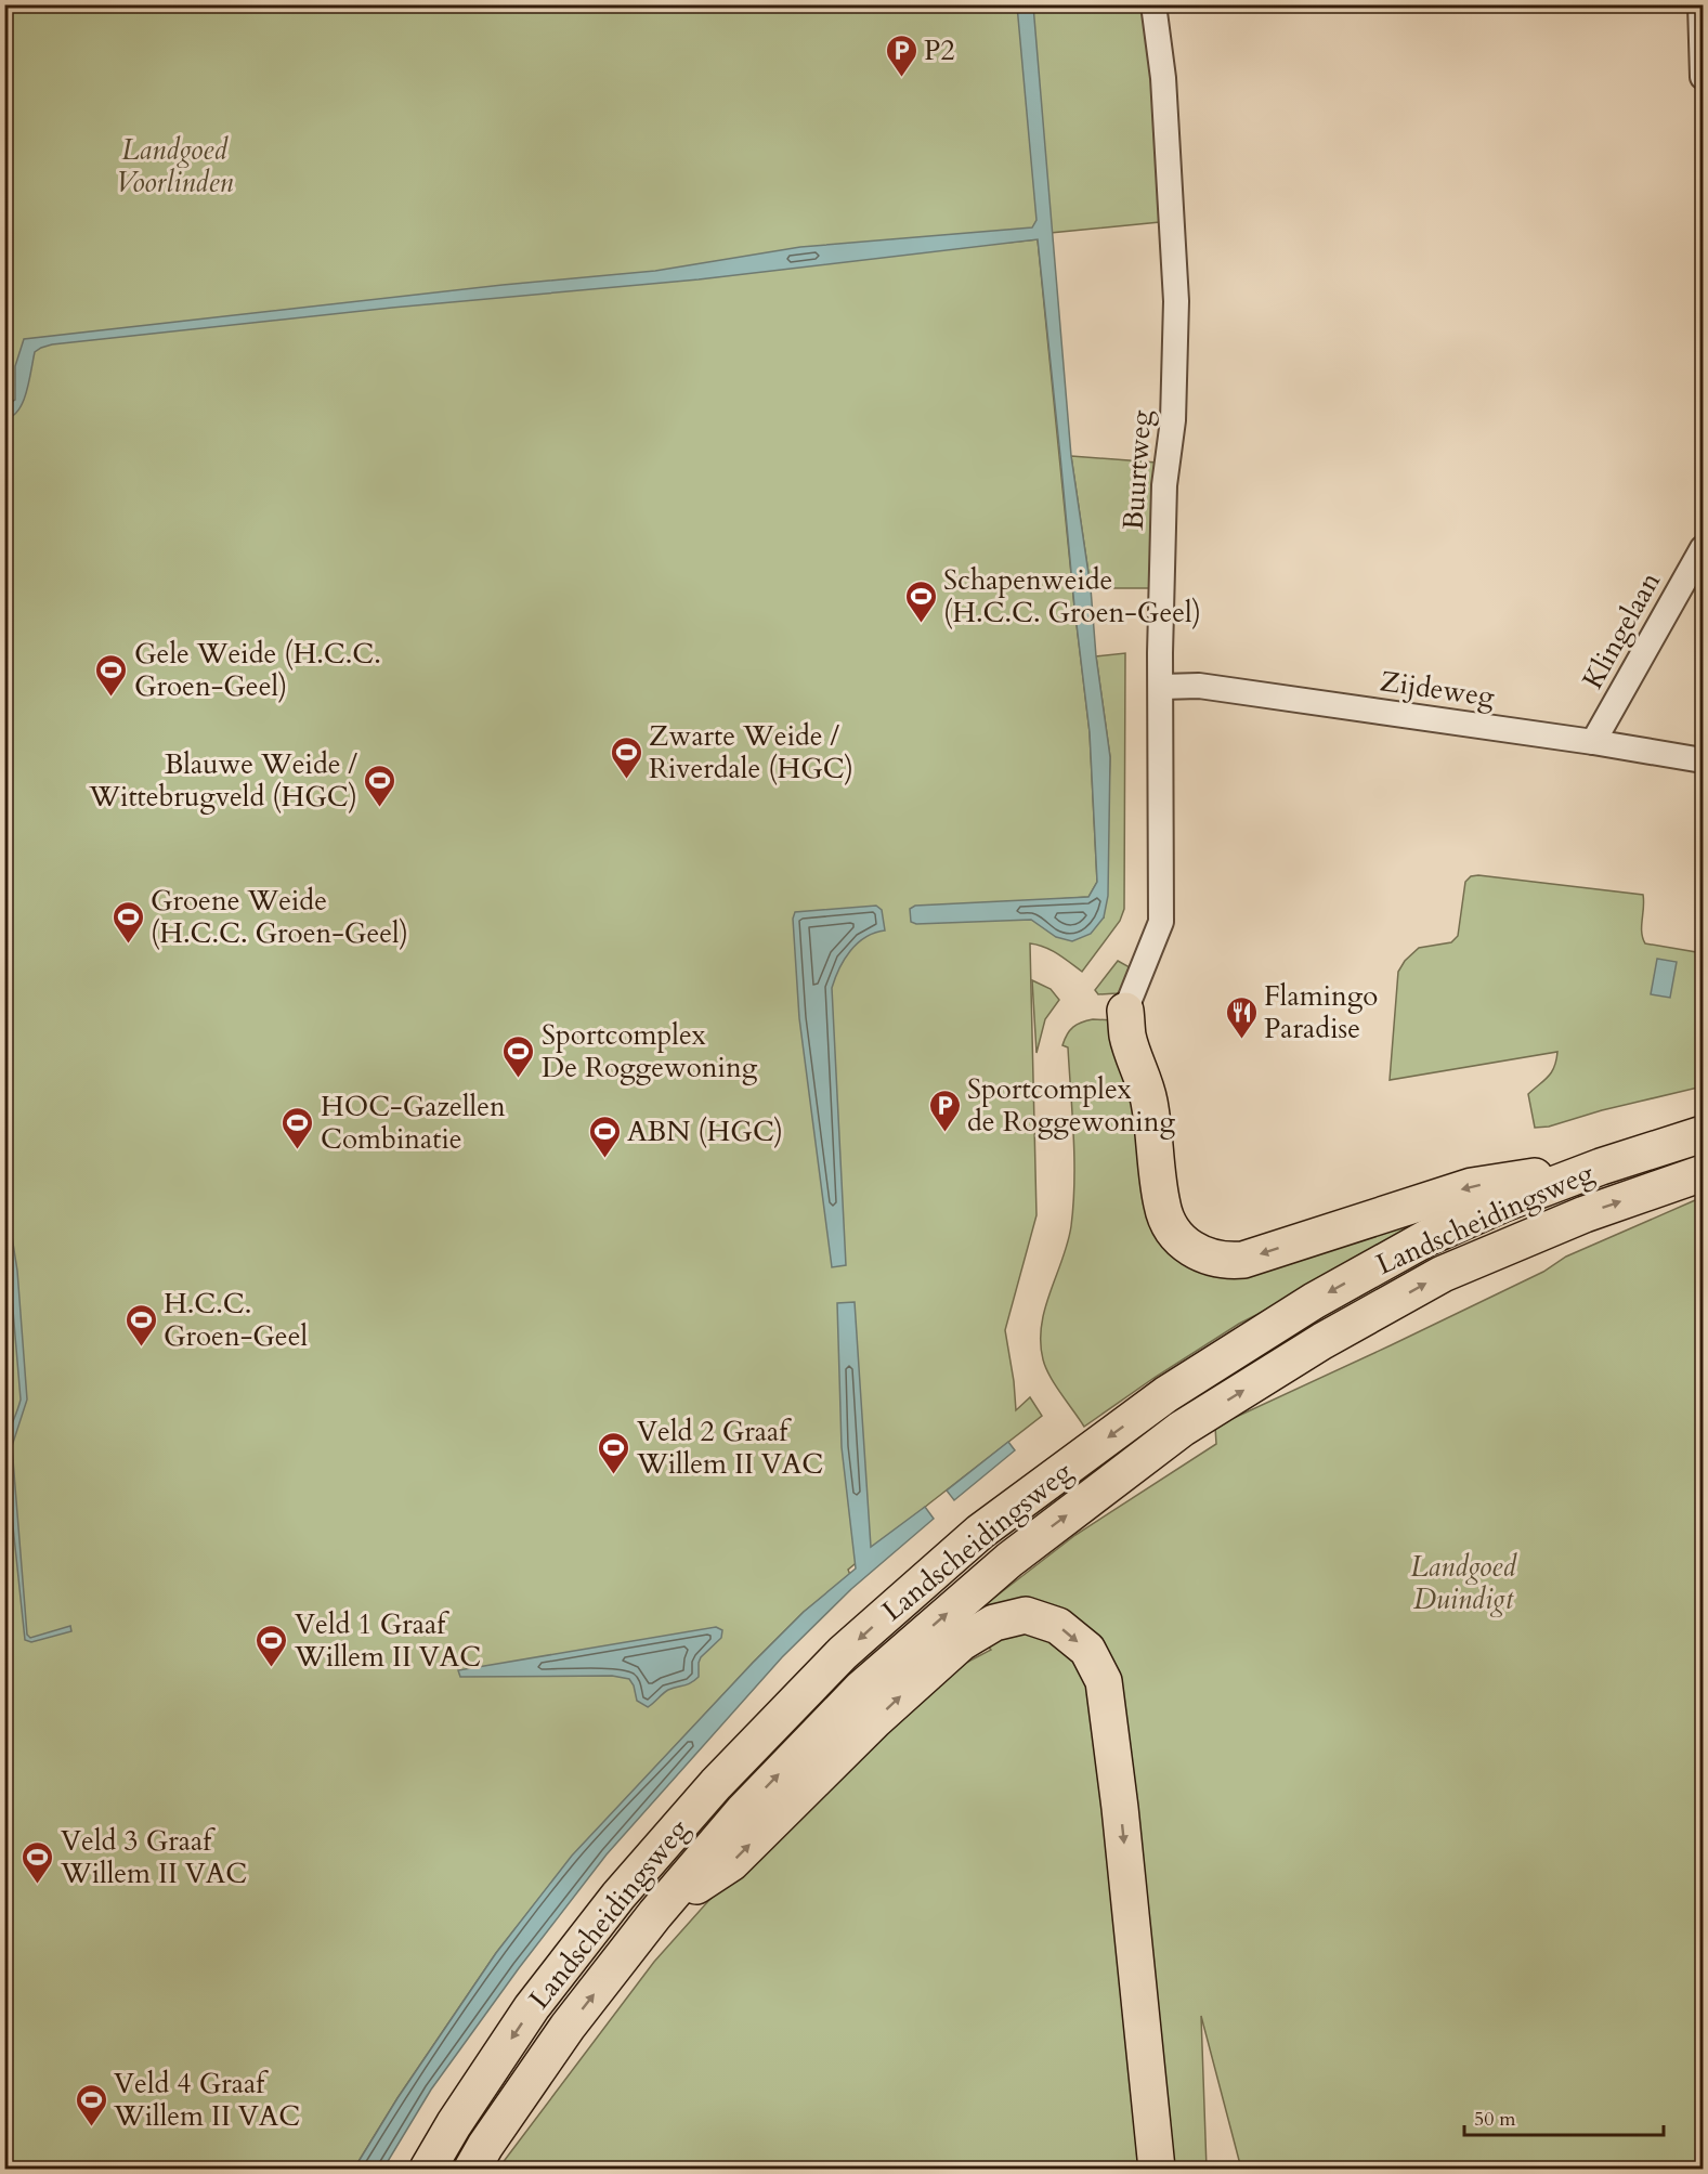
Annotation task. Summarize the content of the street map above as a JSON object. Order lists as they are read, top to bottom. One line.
{"streets":{"main road":["Landscheidingsweg"],"street":["Buurtweg","Klingelaan","Zijdeweg"]},"crossings":[["Buurtweg","Zijdeweg"],["Klingelaan","Zijdeweg"]],"parks":["Landgoed Voorlinden","Landgoed Duindigt"],"places":{"parking":["P2","Sportcomplex de Roggewoning"],"sports":["Schapenweide (H.C.C. Groen-Geel)","Gele Weide (H.C.C. Groen-Geel)","Zwarte Weide / Riverdale (HGC)","Blauwe Weide / Wittebrugveld (HGC)","Groene Weide (H.C.C. Groen-Geel)","Sportcomplex De Roggewoning","HOC-Gazellen Combinatie","ABN (HGC)","H.C.C. Groen-Geel","Veld 2 Graaf Willem II VAC","Veld 1 Graaf Willem II VAC","Veld 3 Graaf Willem II VAC","Veld 4 Graaf Willem II VAC"],"restaurant":["Flamingo Paradise"]},"scale_bar":"50 m"}
